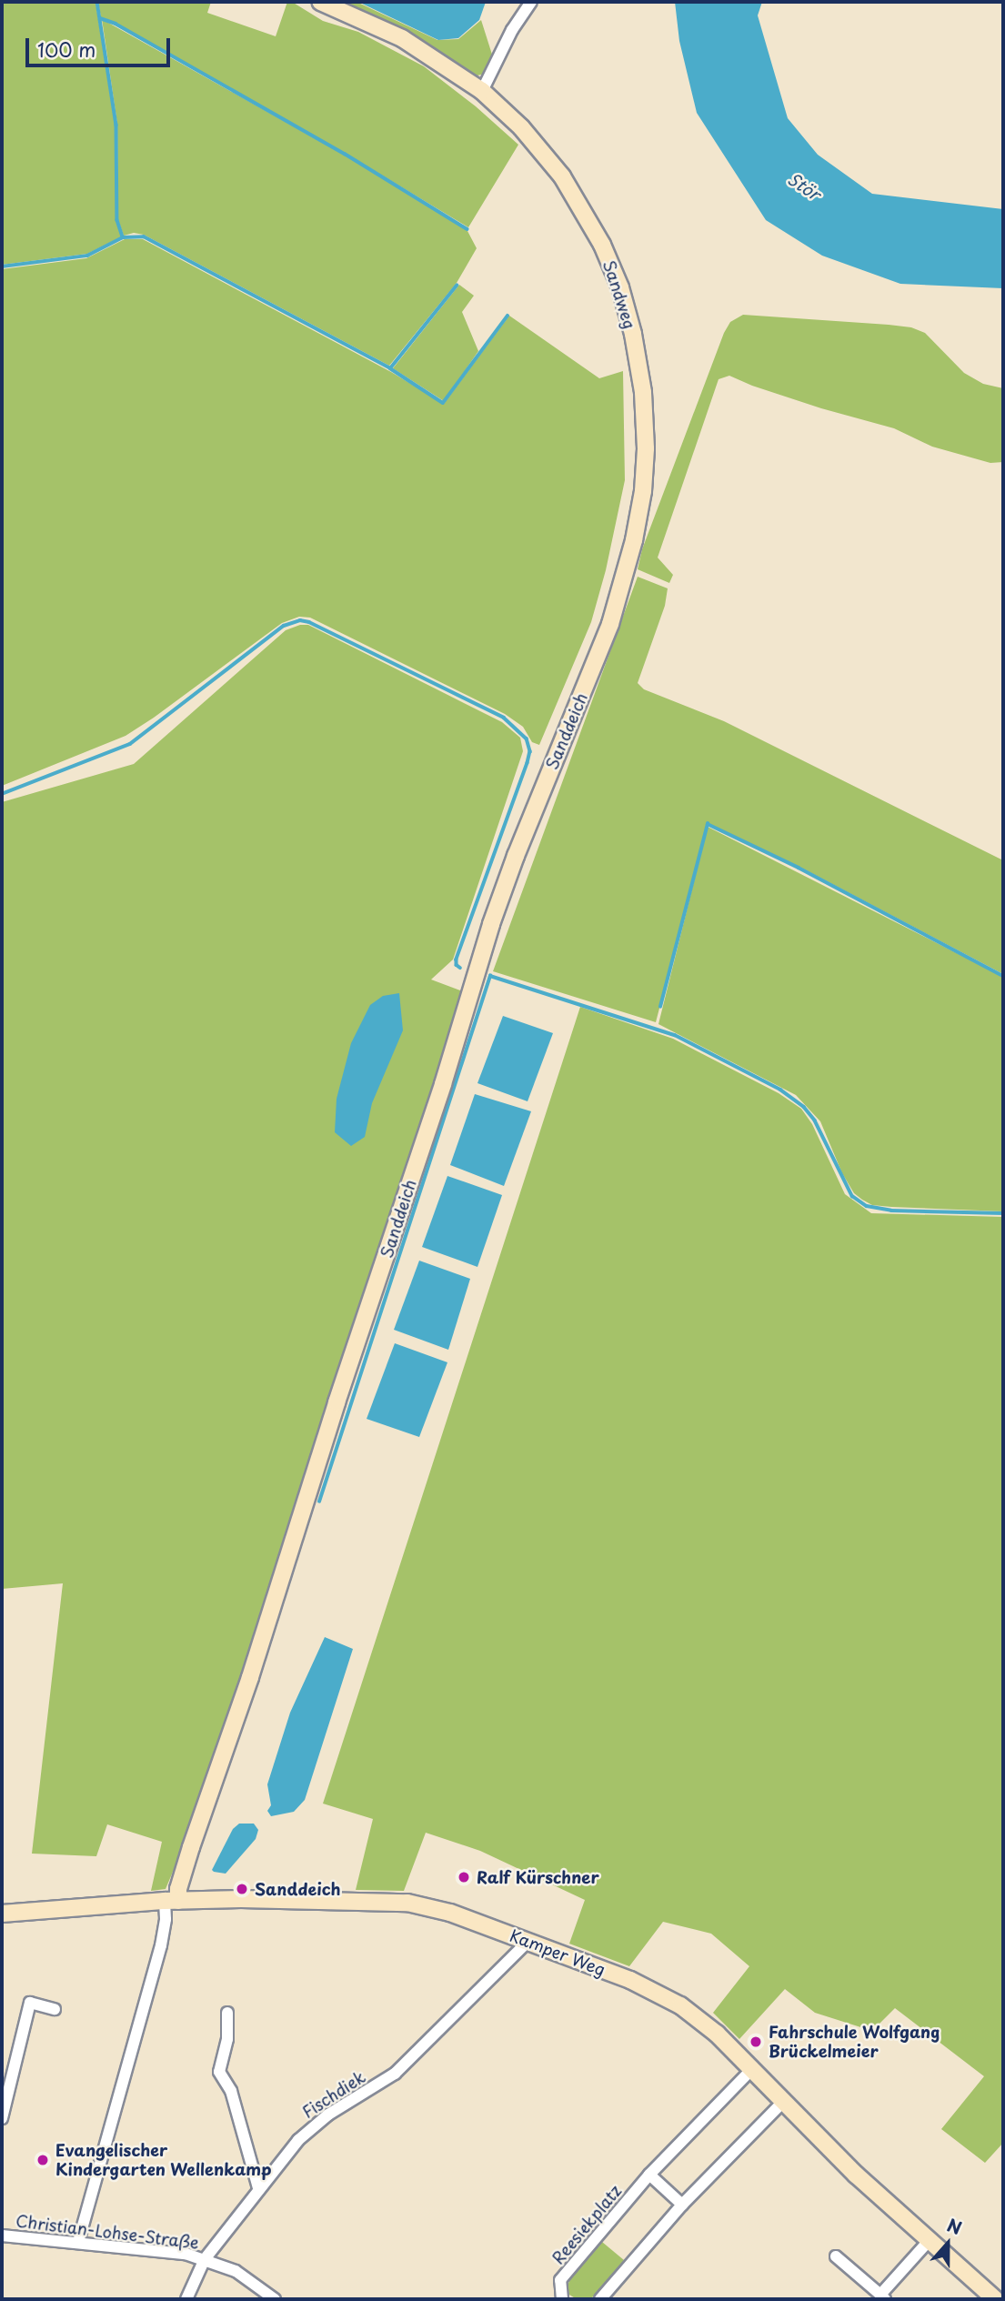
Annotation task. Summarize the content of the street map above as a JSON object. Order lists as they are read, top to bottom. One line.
{"streets":{"street":["Sandweg","Sanddeich","Kamper Weg","Fischdiek","Reesiekplatz","Christian-Lohse-Straße"]},"crossings":[["Sandweg","Sanddeich"],["Sanddeich","Kamper Weg"],["Sanddeich","Christian-Lohse-Straße"],["Kamper Weg","Fischdiek"],["Kamper Weg","Reesiekplatz"],["Fischdiek","Christian-Lohse-Straße"]],"water":["Stör"],"places":["Ralf Kürschner","Sanddeich","Fahrschule Wolfgang Brückelmeier","Evangelischer Kindergarten Wellenkamp"],"scale_bar":"100 m","north":"top"}
